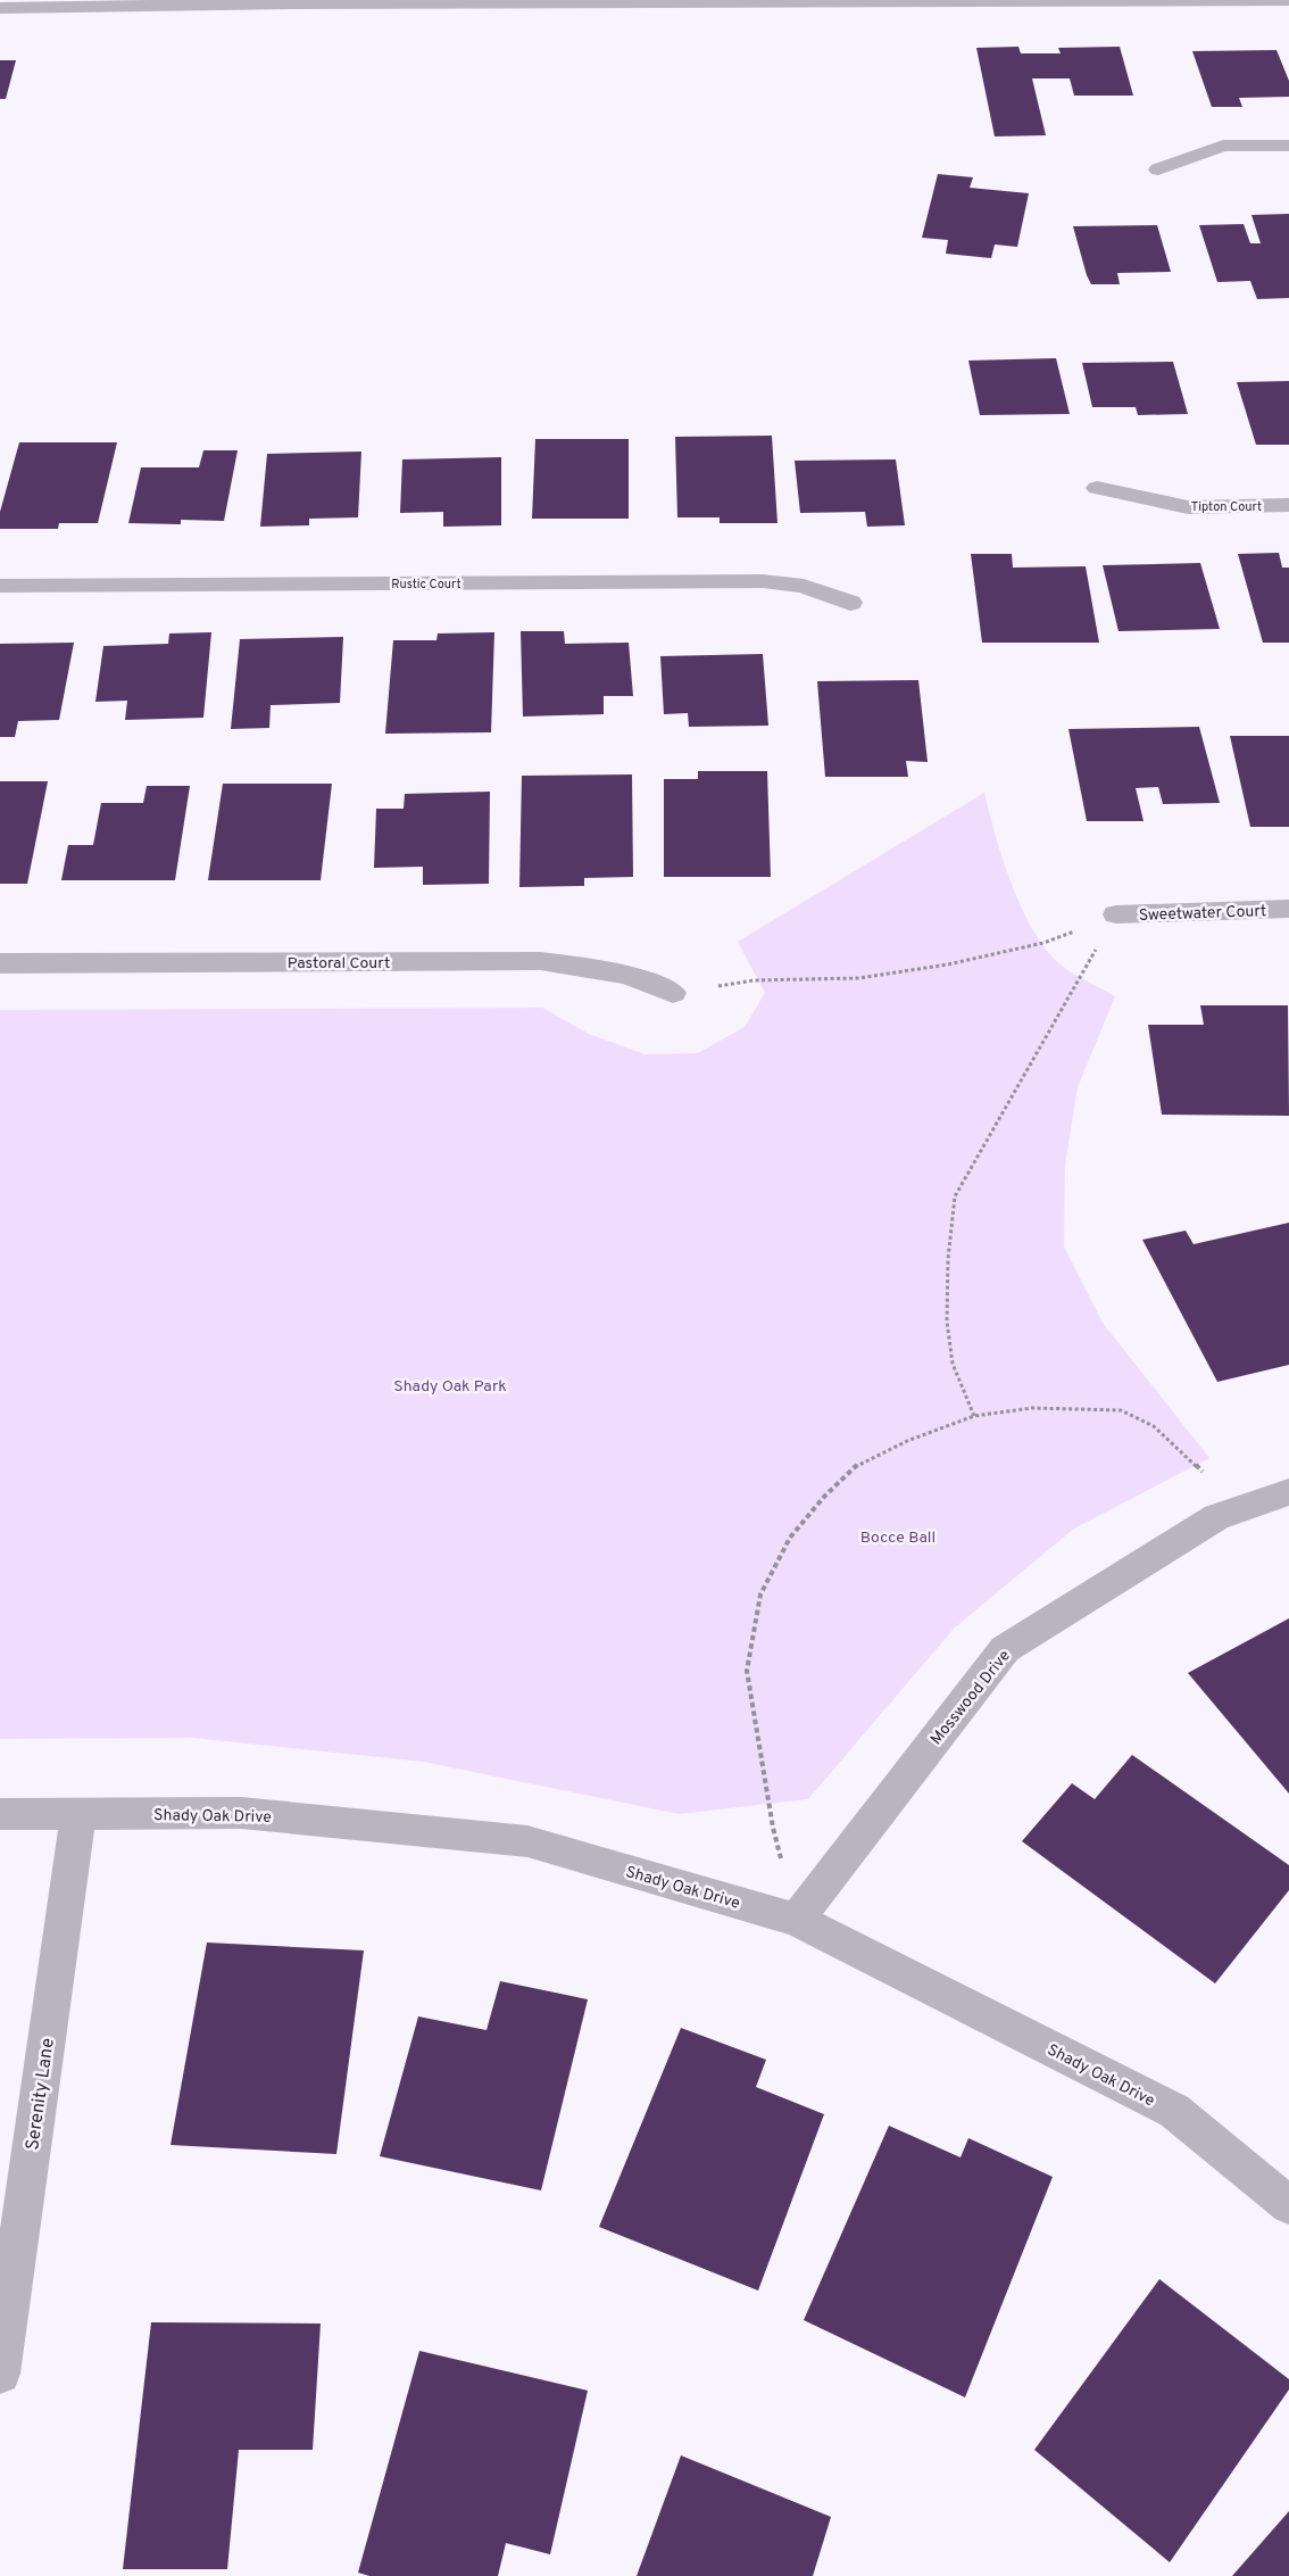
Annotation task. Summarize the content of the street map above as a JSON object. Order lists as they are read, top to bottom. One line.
{"streets":{"street":["Tipton Court","Rustic Court","Sweetwater Court","Pastoral Court","Mosswood Drive","Shady Oak Drive","Serenity Lane"]},"crossings":[["Mosswood Drive","Shady Oak Drive"],["Shady Oak Drive","Serenity Lane"]],"parks":["Shady Oak Park","Bocce Ball"]}
